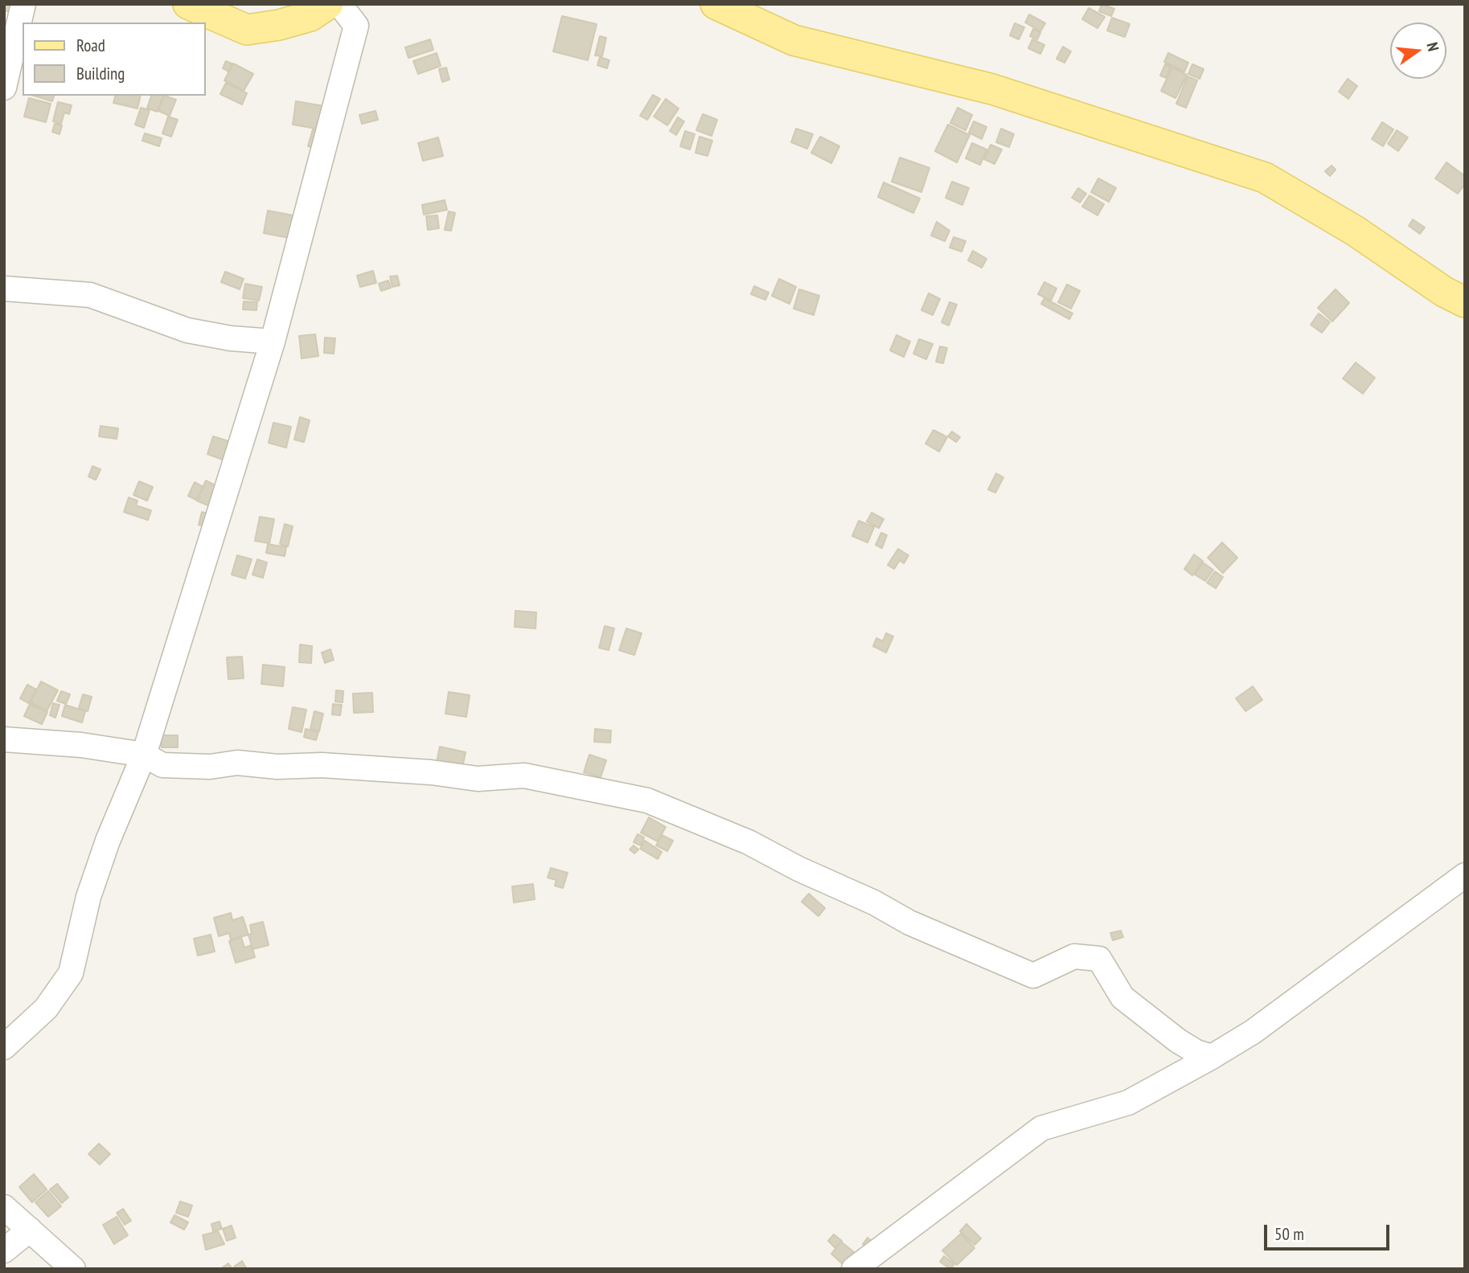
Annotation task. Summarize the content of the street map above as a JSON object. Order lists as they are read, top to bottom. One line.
{"legend":["Road","Building"],"scale_bar":"50 m","north":"right"}
